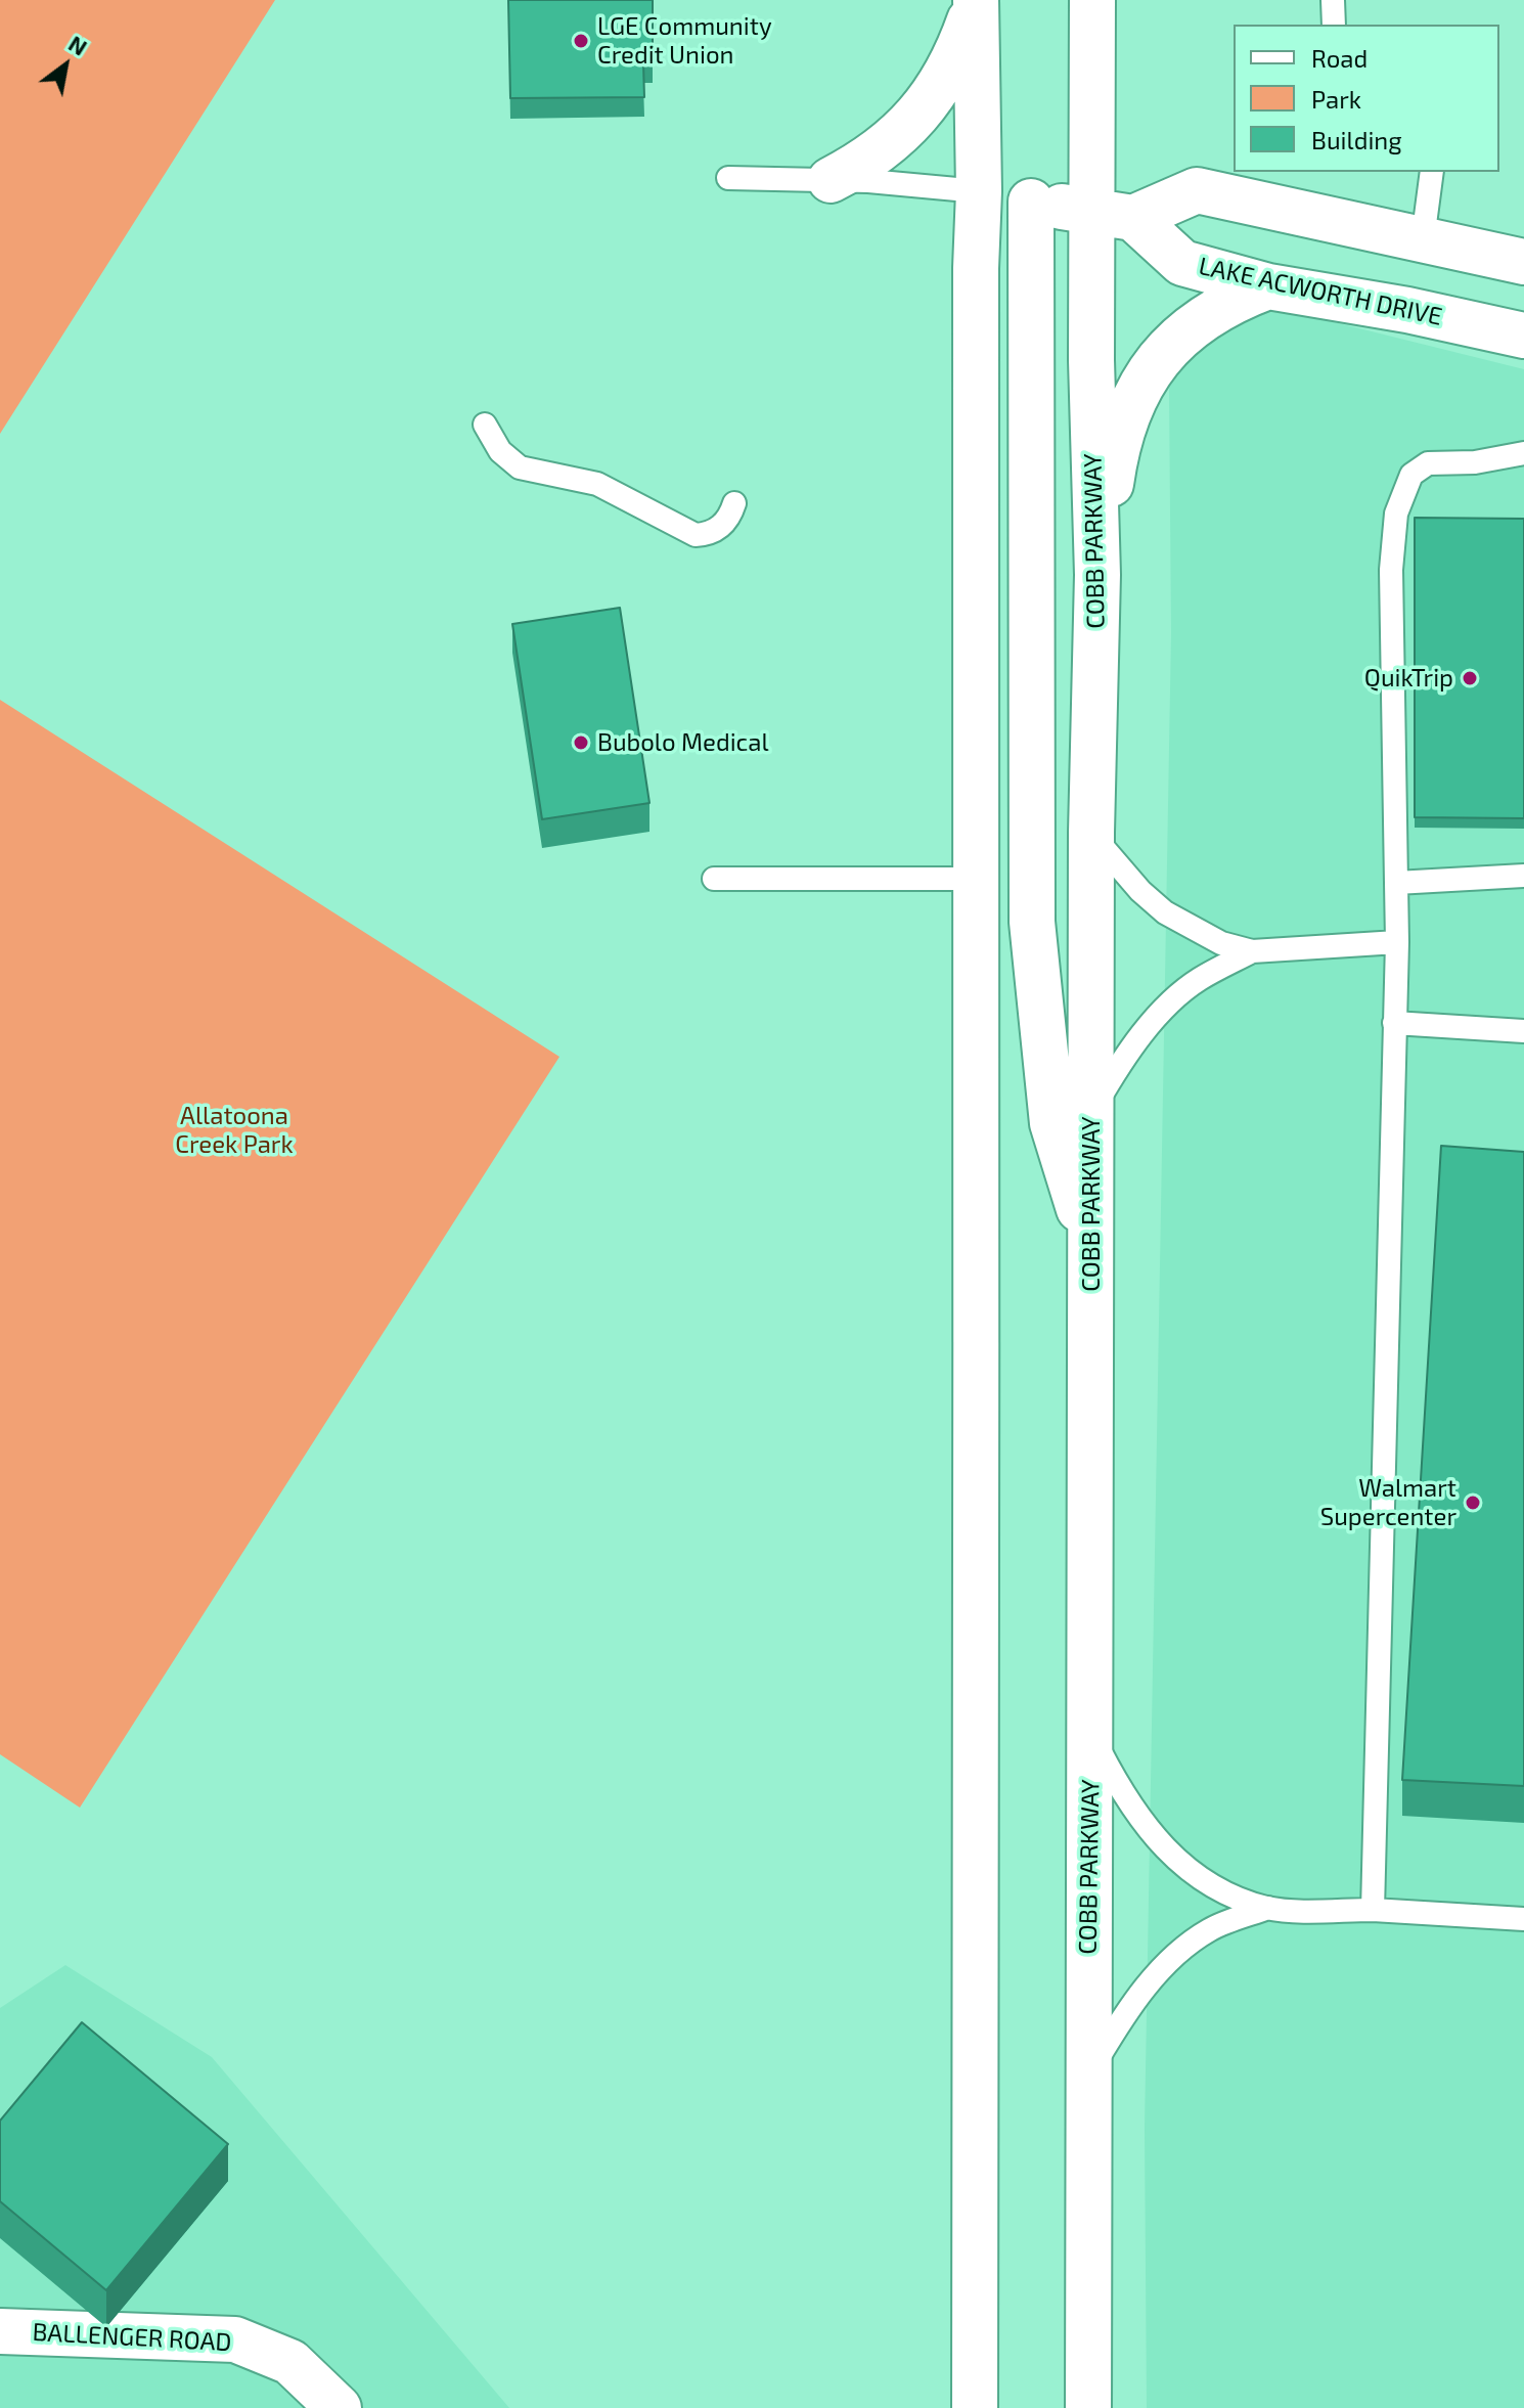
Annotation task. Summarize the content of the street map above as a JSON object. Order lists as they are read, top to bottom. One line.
{"streets":{"main road":["LAKE ACWORTH DRIVE","COBB PARKWAY","BALLENGER ROAD"]},"crossings":[["LAKE ACWORTH DRIVE","COBB PARKWAY"]],"parks":["Allatoona Creek Park"],"places":["LGE Community Credit Union","QuikTrip","Bubolo Medical","Walmart Supercenter"],"legend":["Road","Park","Building"],"north":"top right"}
